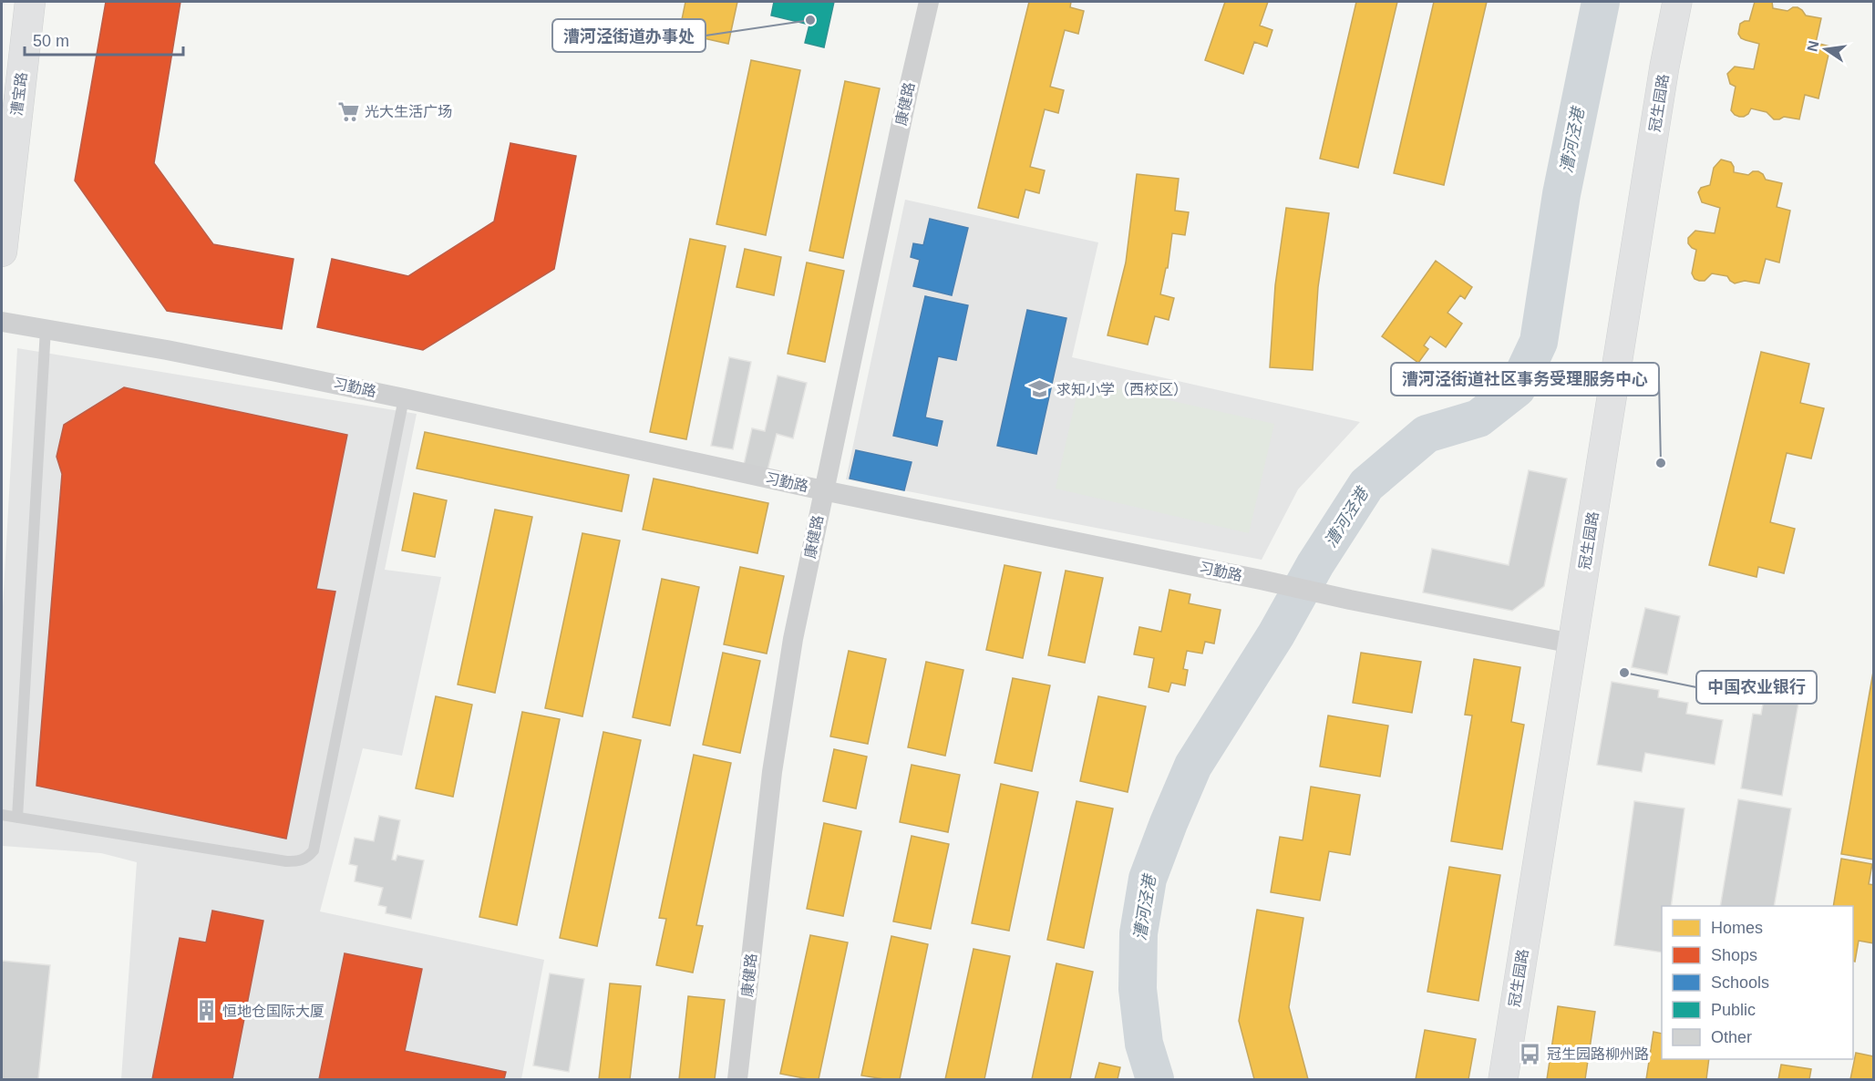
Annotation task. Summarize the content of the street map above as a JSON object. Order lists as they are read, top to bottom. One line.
{"streets":{"main road":["漕宝路"],"street":["冠生园路","康健路","习勤路"]},"crossings":[["冠生园路","习勤路"],["康健路","习勤路"]],"water":["漕河泾港"],"places":{"other":["漕河泾街道办事处","漕河泾街道社区事务受理服务中心","中国农业银行"],"supermarket":["光大生活广场"],"school or university":["求知小学（西校区）"],"building":["恒地仓国际大厦"],"bus stop":["冠生园路柳州路"]},"legend":["Homes","Shops","Schools","Public","Other"],"scale_bar":"50 m","north":"left"}
